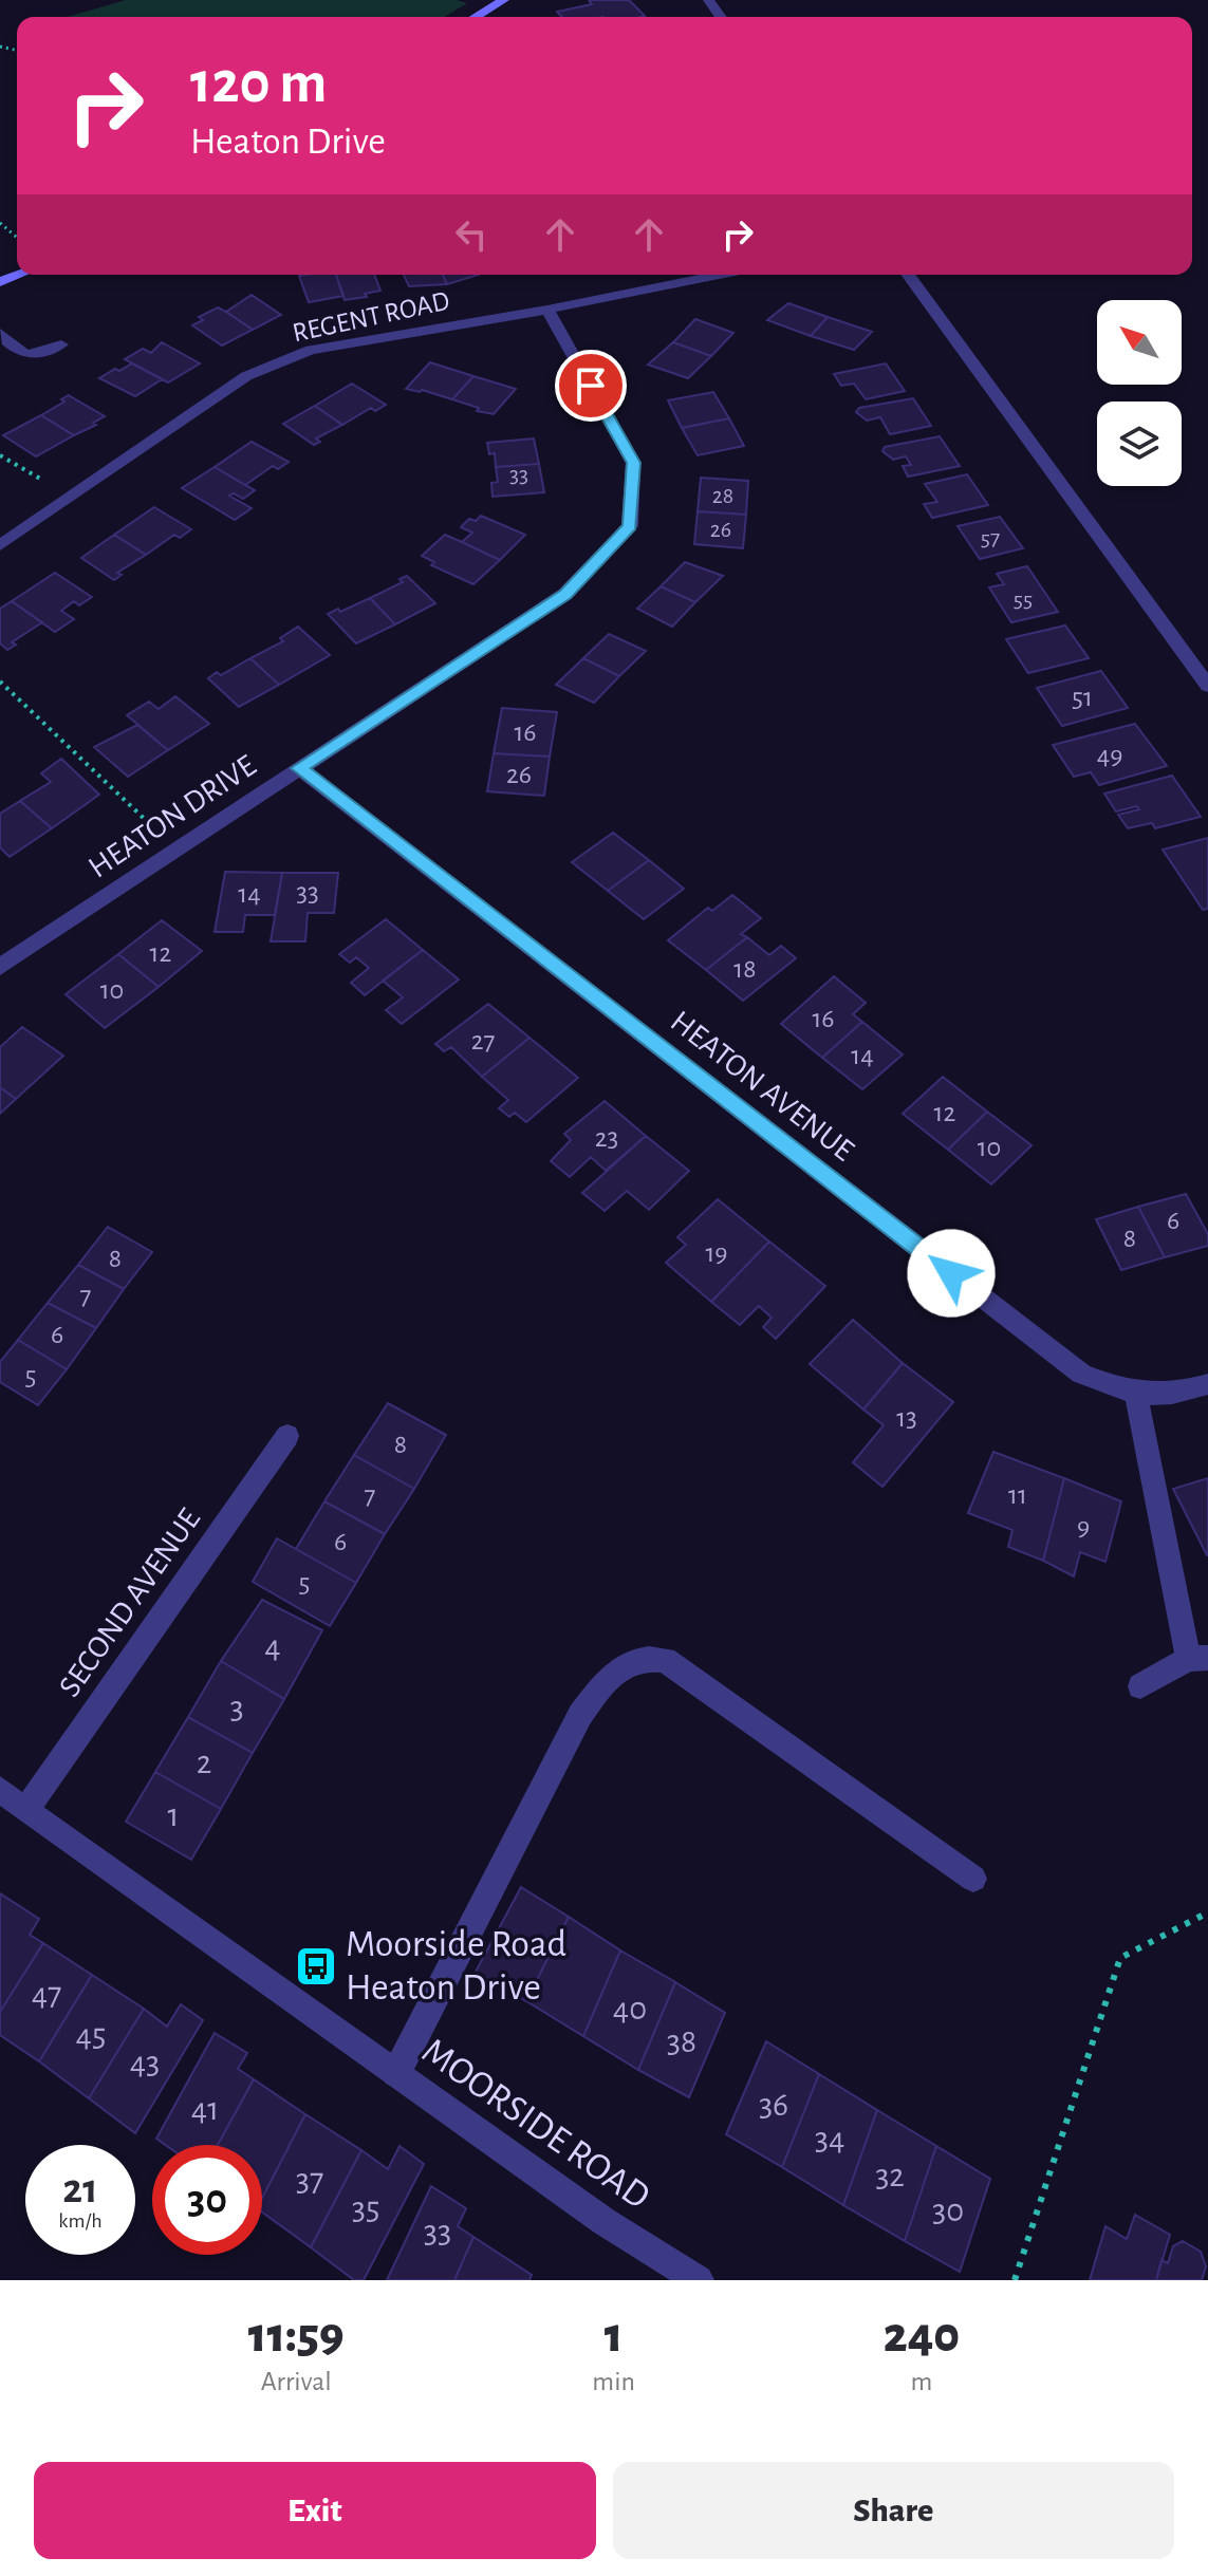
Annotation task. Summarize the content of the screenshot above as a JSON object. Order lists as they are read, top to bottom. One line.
{"streets":{"street":["REGENT ROAD","HEATON DRIVE","HEATON AVENUE","SECOND AVENUE","MOORSIDE ROAD"]},"crossings":[["REGENT ROAD","HEATON DRIVE"],["HEATON DRIVE","HEATON AVENUE"],["SECOND AVENUE","MOORSIDE ROAD"]],"places":{"bus stop":["Moorside Road Heaton Drive"]},"house_numbers":["33","28","26","57","55","51","16","49","26","33","14","12","18","10","16","27","14","12","23","10","6","8","19","8","7","6","5","13","8","7","11","9","6","5","4","3","2","1","47","40","45","38","43","36","41","34","32","37","35","30","33"],"north":"top left","page":{"turn":["120 m","Heaton Drive"],"speed":"21 km/h","limit":"30","eta":["11:59","Arrival","1","min","240","m"],"buttons":["Exit","Share"]}}
